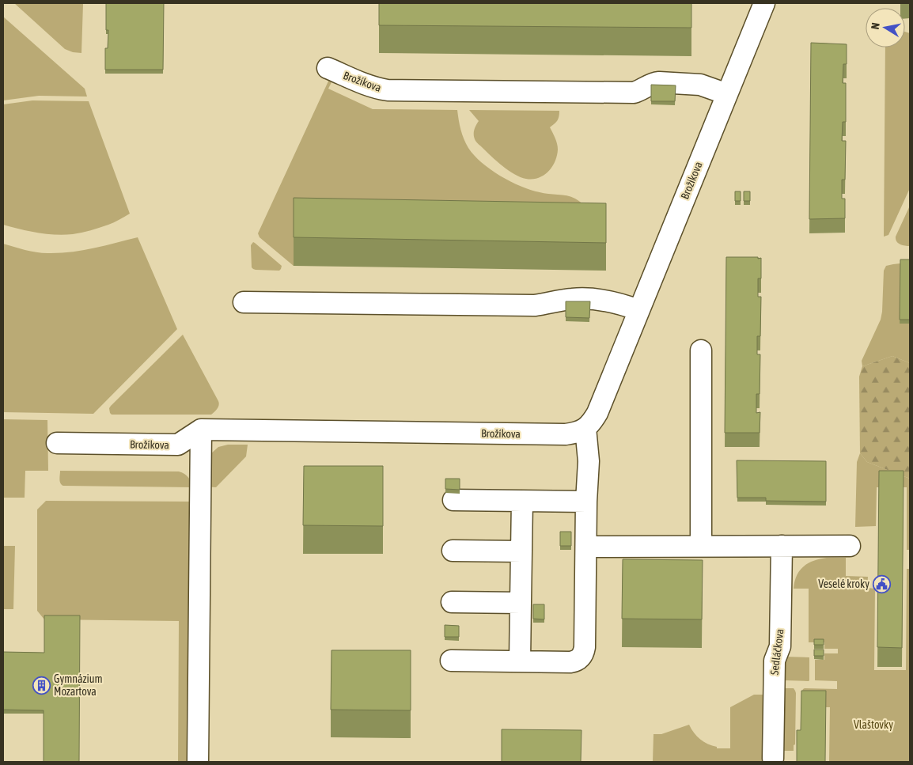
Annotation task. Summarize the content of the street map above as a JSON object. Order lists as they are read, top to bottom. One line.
{"streets":{"street":["Brožíkova","Sedláčkova"]},"parks":["Vlaštovky"],"places":{"public building":["Veselé kroky"],"building":["Gymnázium Mozartova"]},"north":"left"}
